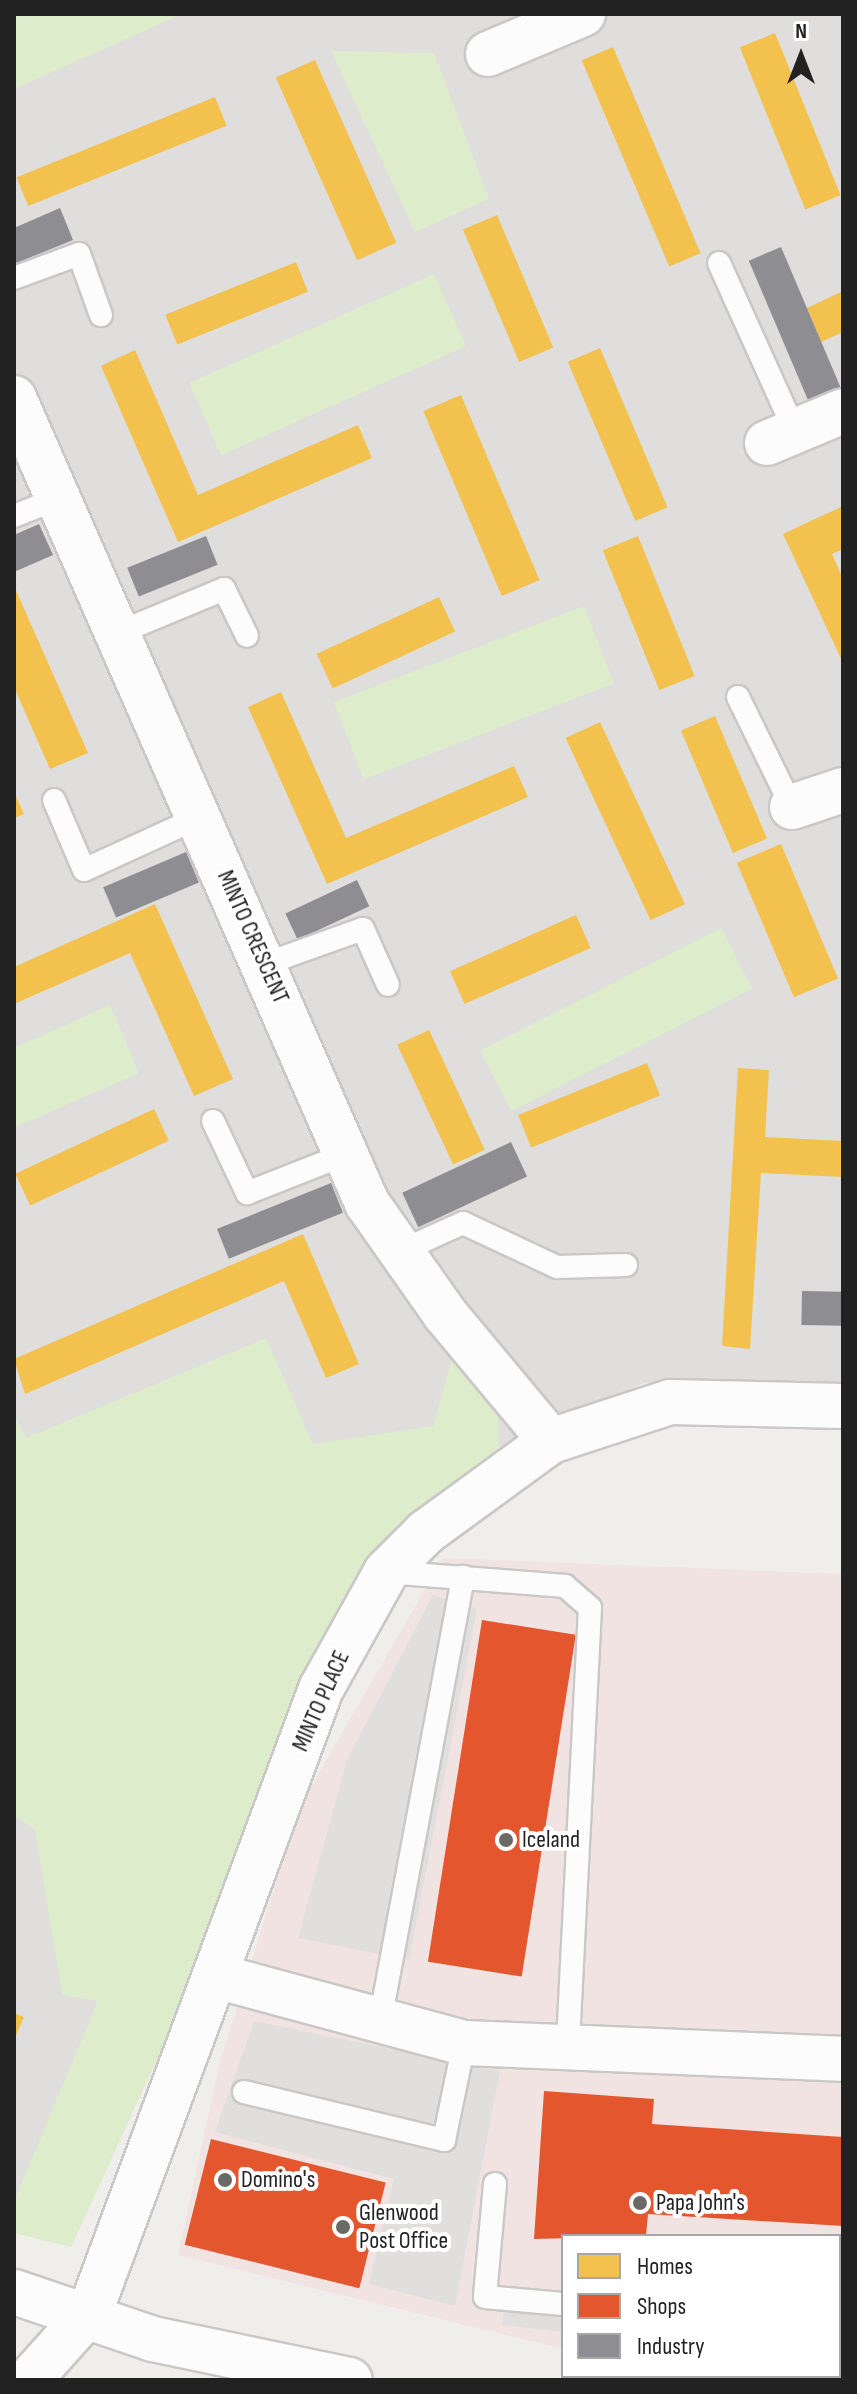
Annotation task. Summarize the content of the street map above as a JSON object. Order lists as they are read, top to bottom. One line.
{"streets":{"street":["MINTO CRESCENT","MINTO PLACE"]},"crossings":[["MINTO CRESCENT","MINTO PLACE"]],"places":["Iceland","Domino's","Papa John's","Glenwood Post Office"],"legend":["Homes","Shops","Industry"],"north":"top"}
